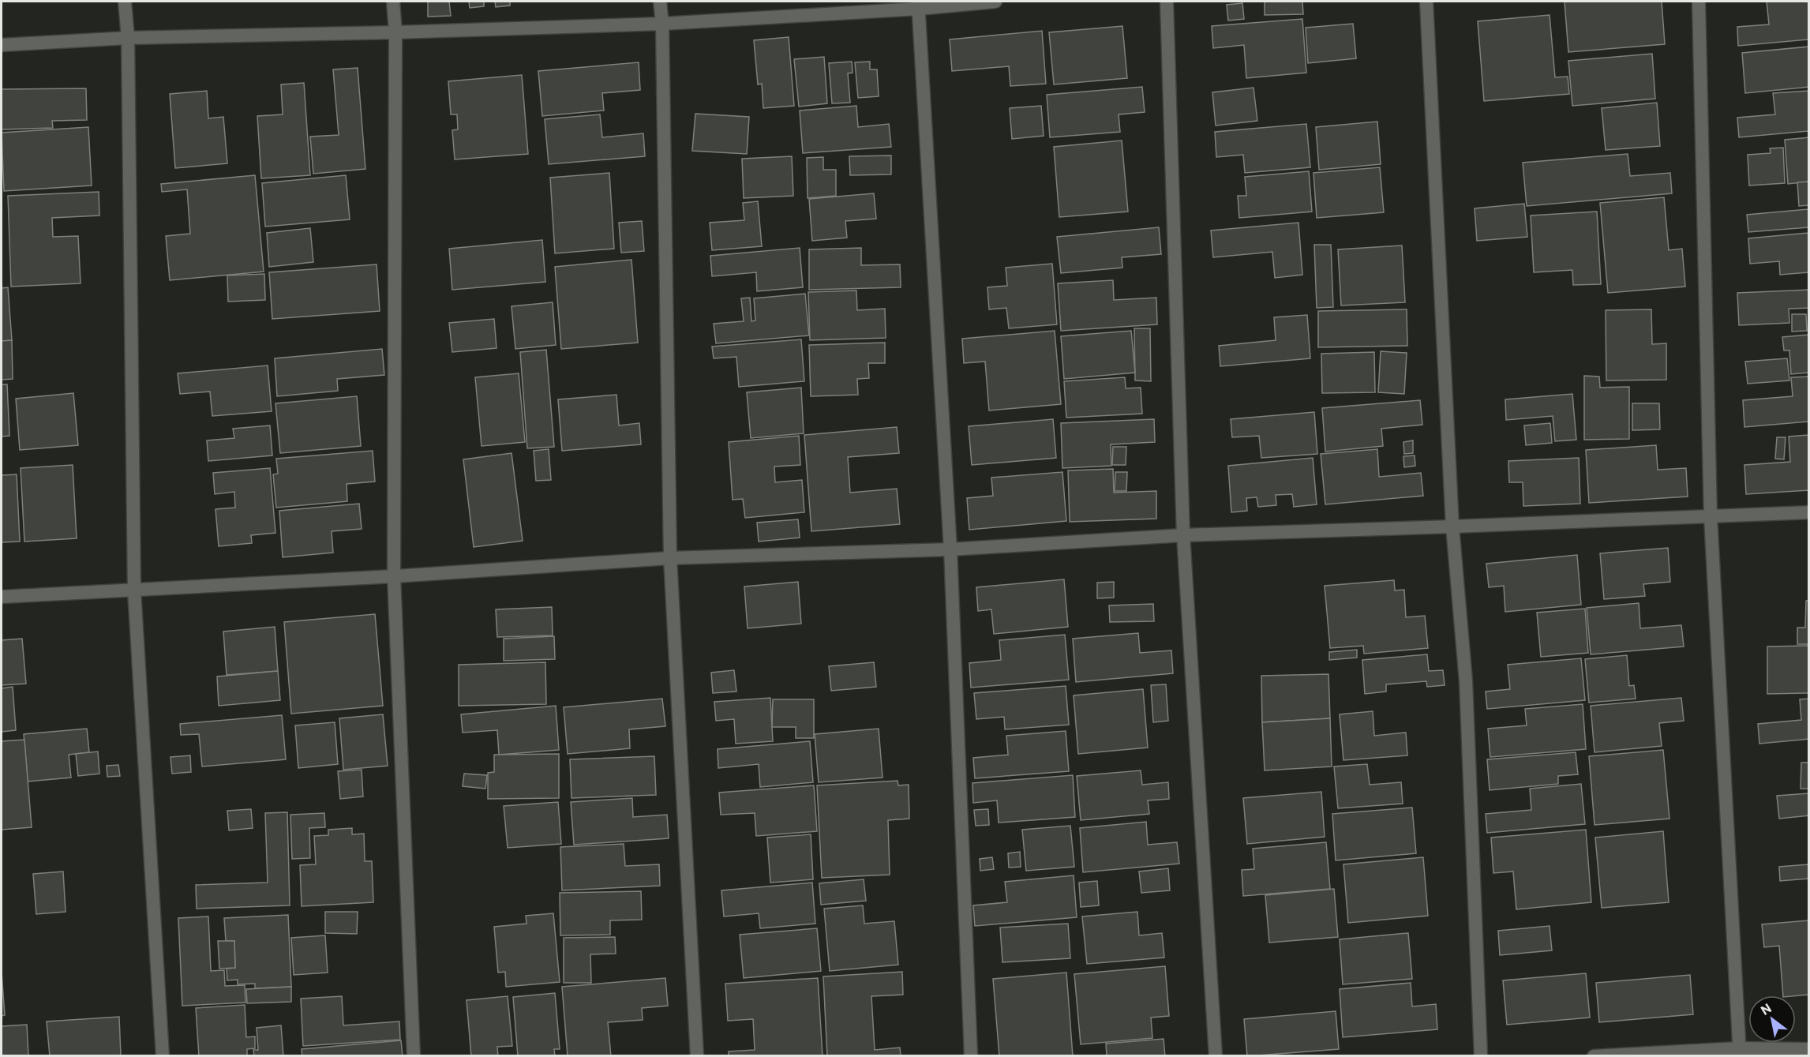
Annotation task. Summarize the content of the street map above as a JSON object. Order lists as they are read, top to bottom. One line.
{"north":"top left"}
